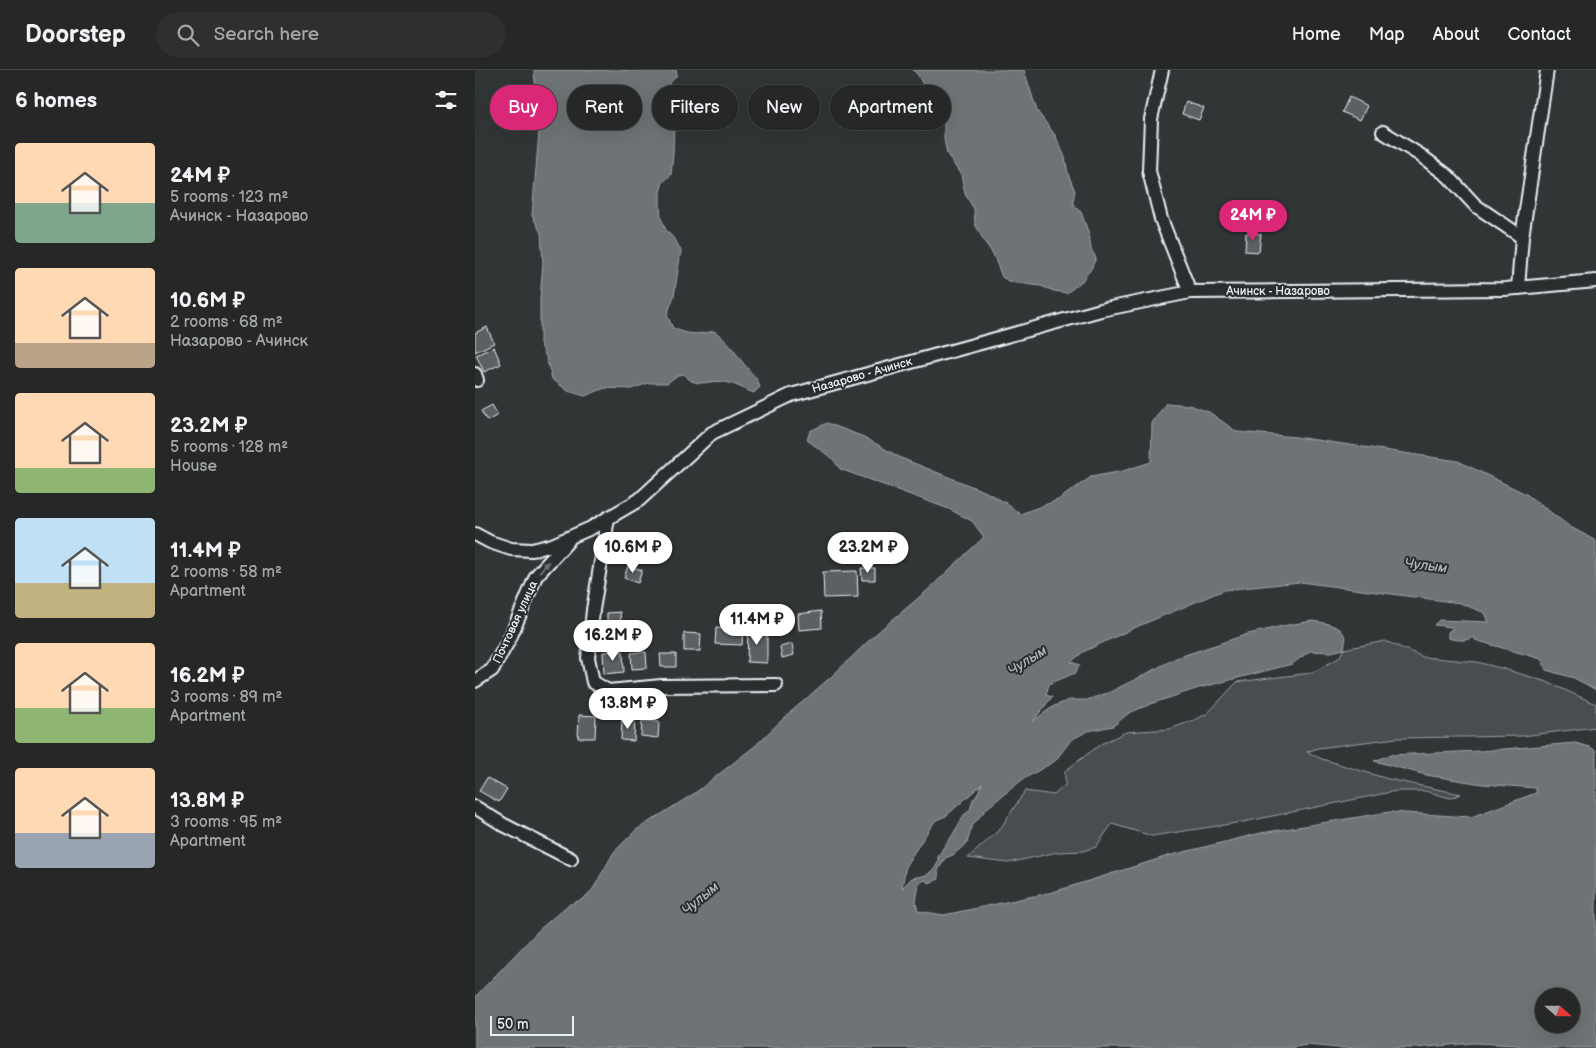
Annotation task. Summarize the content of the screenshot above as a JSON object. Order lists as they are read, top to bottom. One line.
{"streets":{"street":["Ачинск - Назарово","Назарово - Ачинск","Почтовая улица"]},"crossings":[["Ачинск - Назарово","Назарово - Ачинск"],["Назарово - Ачинск","Почтовая улица"]],"one_way":["Почтовая улица"],"water":["Чулым"],"scale_bar":"50 m","north":"right","page":{"header":"Doorstep","search":"Search here","nav":["Home","Map","About","Contact"],"heading":"6 homes","chip":["Buy","Rent","Filters","New","Apartment"],"list":[{"name":"24M ₽","note":"5 rooms · 123 m² · Ачинск - Назарово"},{"name":"10.6M ₽","note":"2 rooms · 68 m² · Назарово - Ачинск"},{"name":"23.2M ₽","note":"5 rooms · 128 m² · House"},{"name":"11.4M ₽","note":"2 rooms · 58 m² · Apartment"},{"name":"16.2M ₽","note":"3 rooms · 89 m² · Apartment"},{"name":"13.8M ₽","note":"3 rooms · 95 m² · Apartment"}],"price":["24M ₽","10.6M ₽","23.2M ₽","11.4M ₽","16.2M ₽","13.8M ₽"],"scale":"50 m"}}
